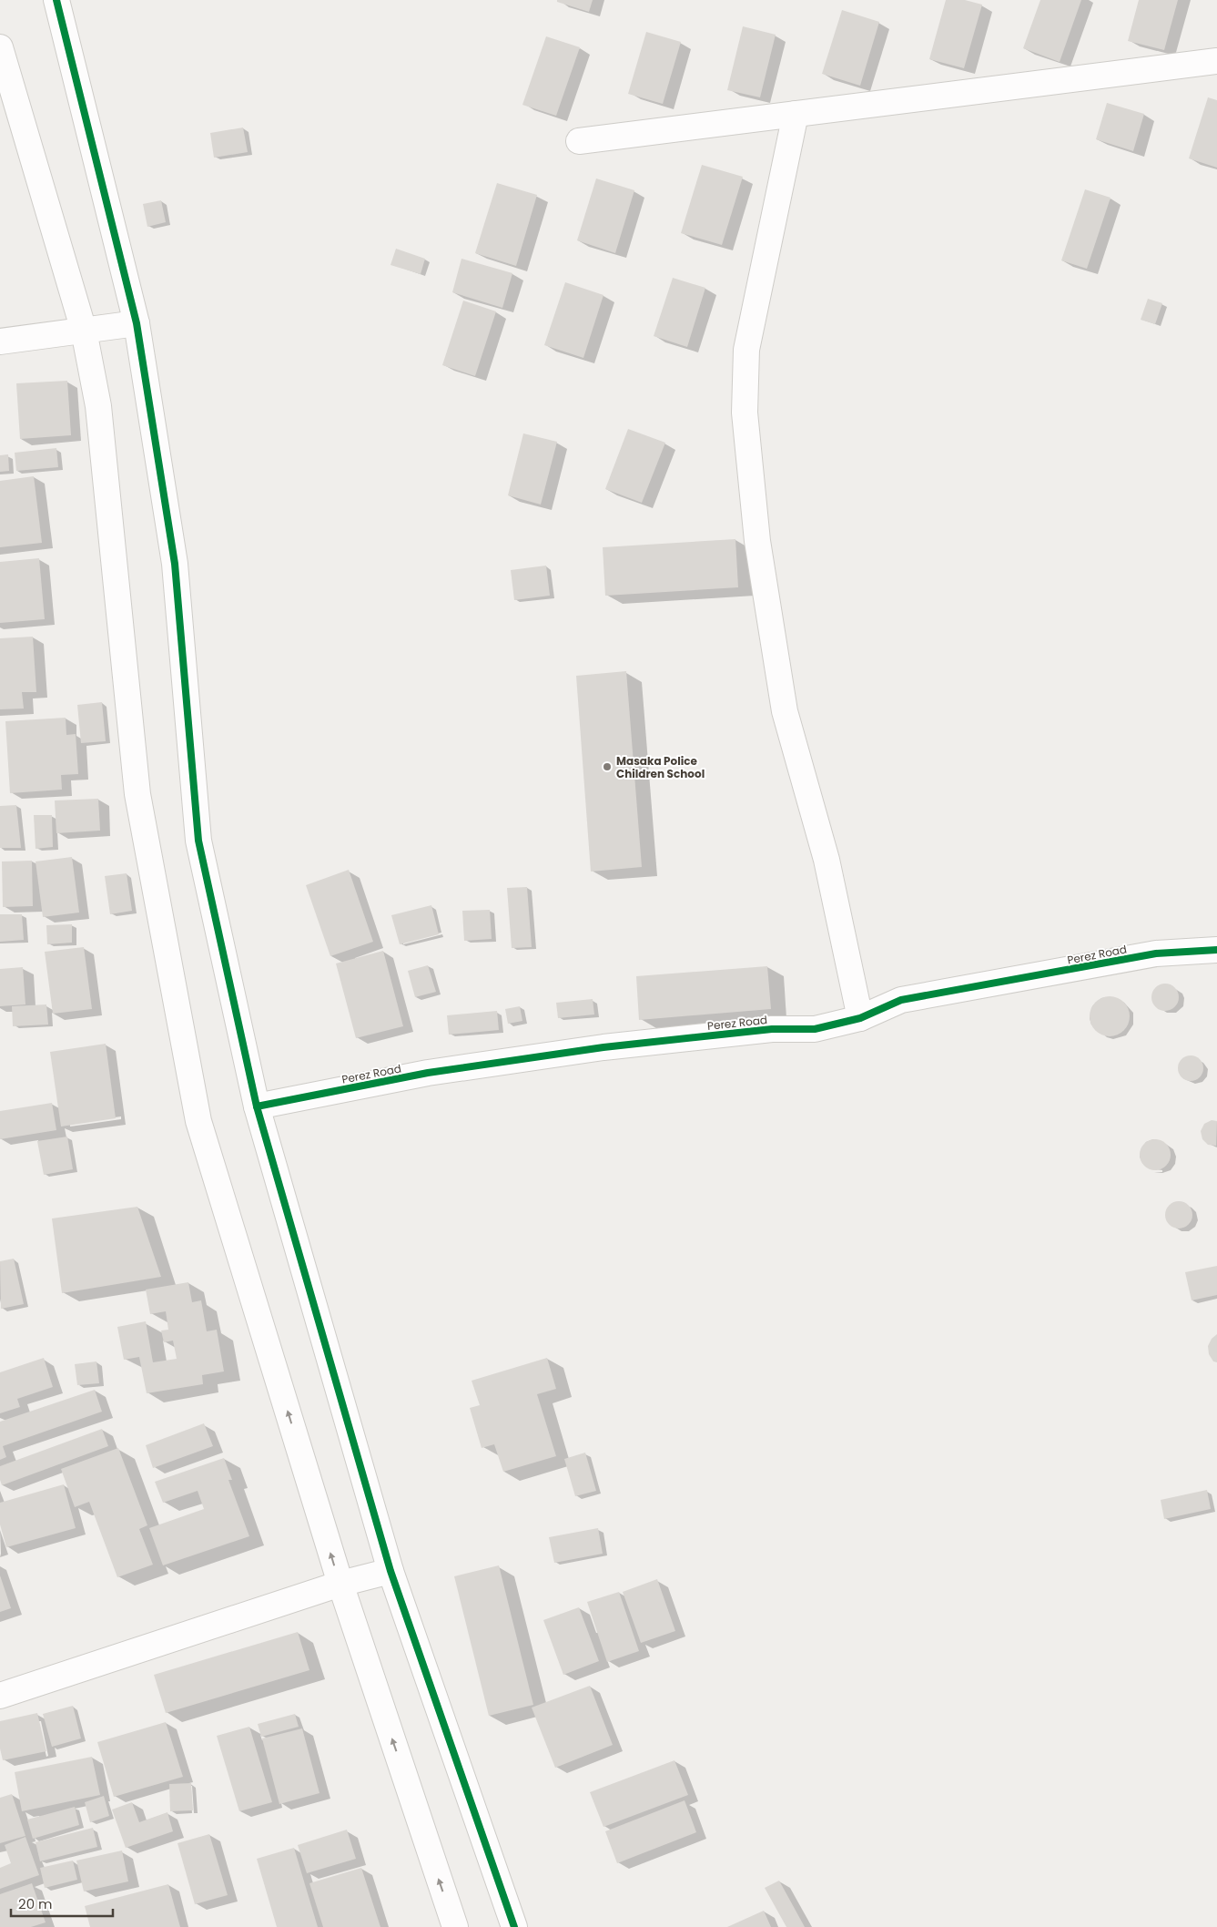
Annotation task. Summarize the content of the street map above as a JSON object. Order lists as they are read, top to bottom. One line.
{"streets":{"street":["Perez Road"]},"places":["Masaka Police Children School"],"scale_bar":"20 m"}
